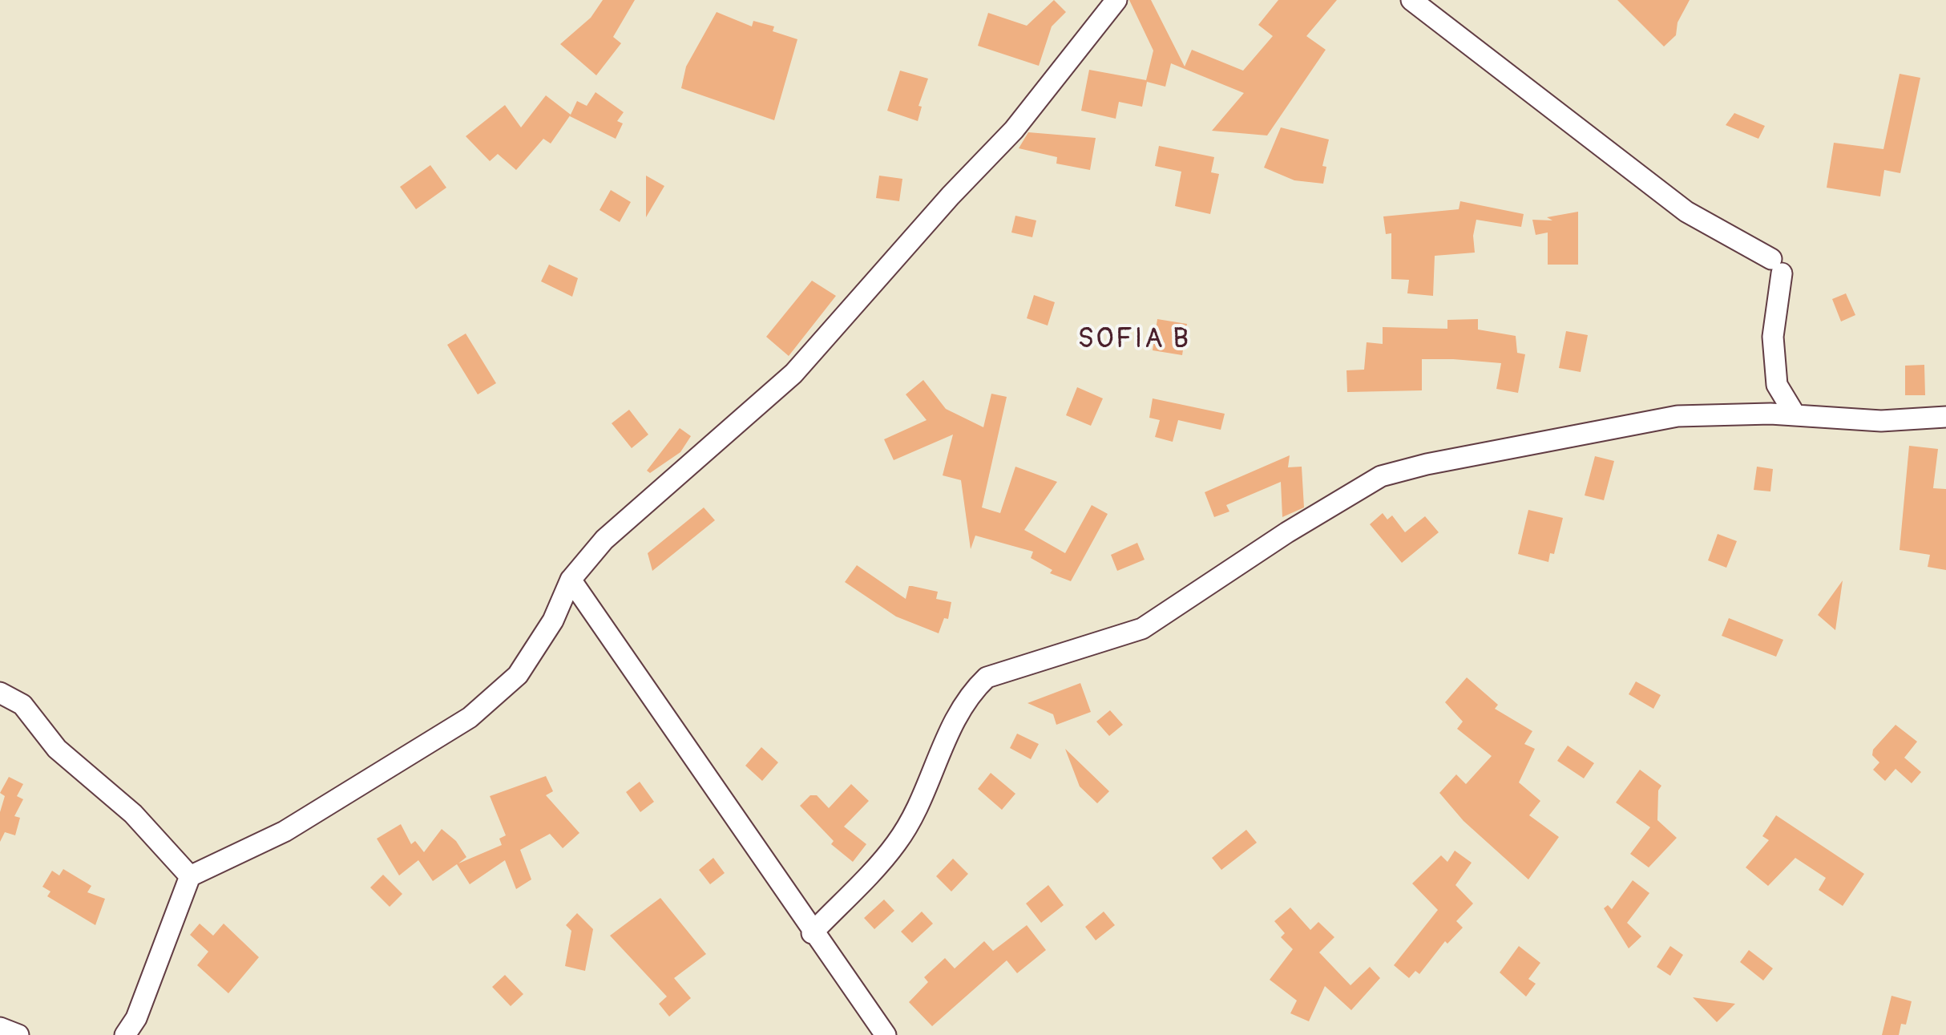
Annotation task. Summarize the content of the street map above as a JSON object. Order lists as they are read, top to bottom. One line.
{"districts":["SOFIA B"]}
